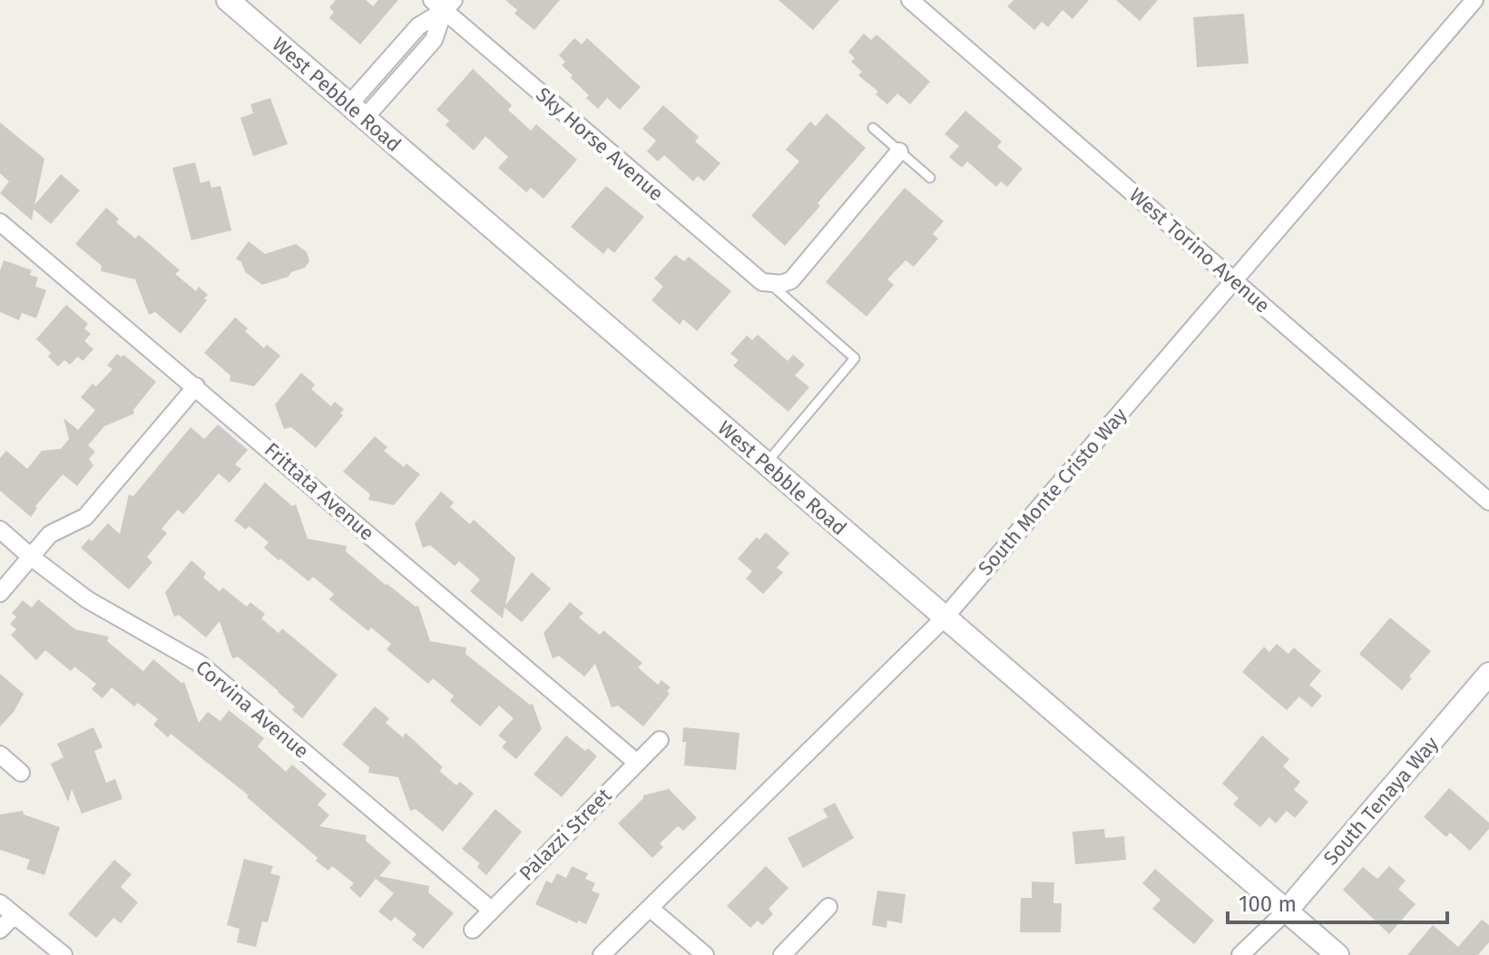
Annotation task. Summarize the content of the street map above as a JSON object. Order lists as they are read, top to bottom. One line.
{"streets":{"street":["West Pebble Road","Sky Horse Avenue","West Torino Avenue","Frittata Avenue","South Monte Cristo Way","Corvina Avenue","South Tenaya Way","Palazzi Street"]},"crossings":[["West Pebble Road","South Monte Cristo Way"],["West Pebble Road","South Tenaya Way"],["West Torino Avenue","South Monte Cristo Way"],["Frittata Avenue","Palazzi Street"],["Corvina Avenue","Palazzi Street"]],"scale_bar":"100 m"}
